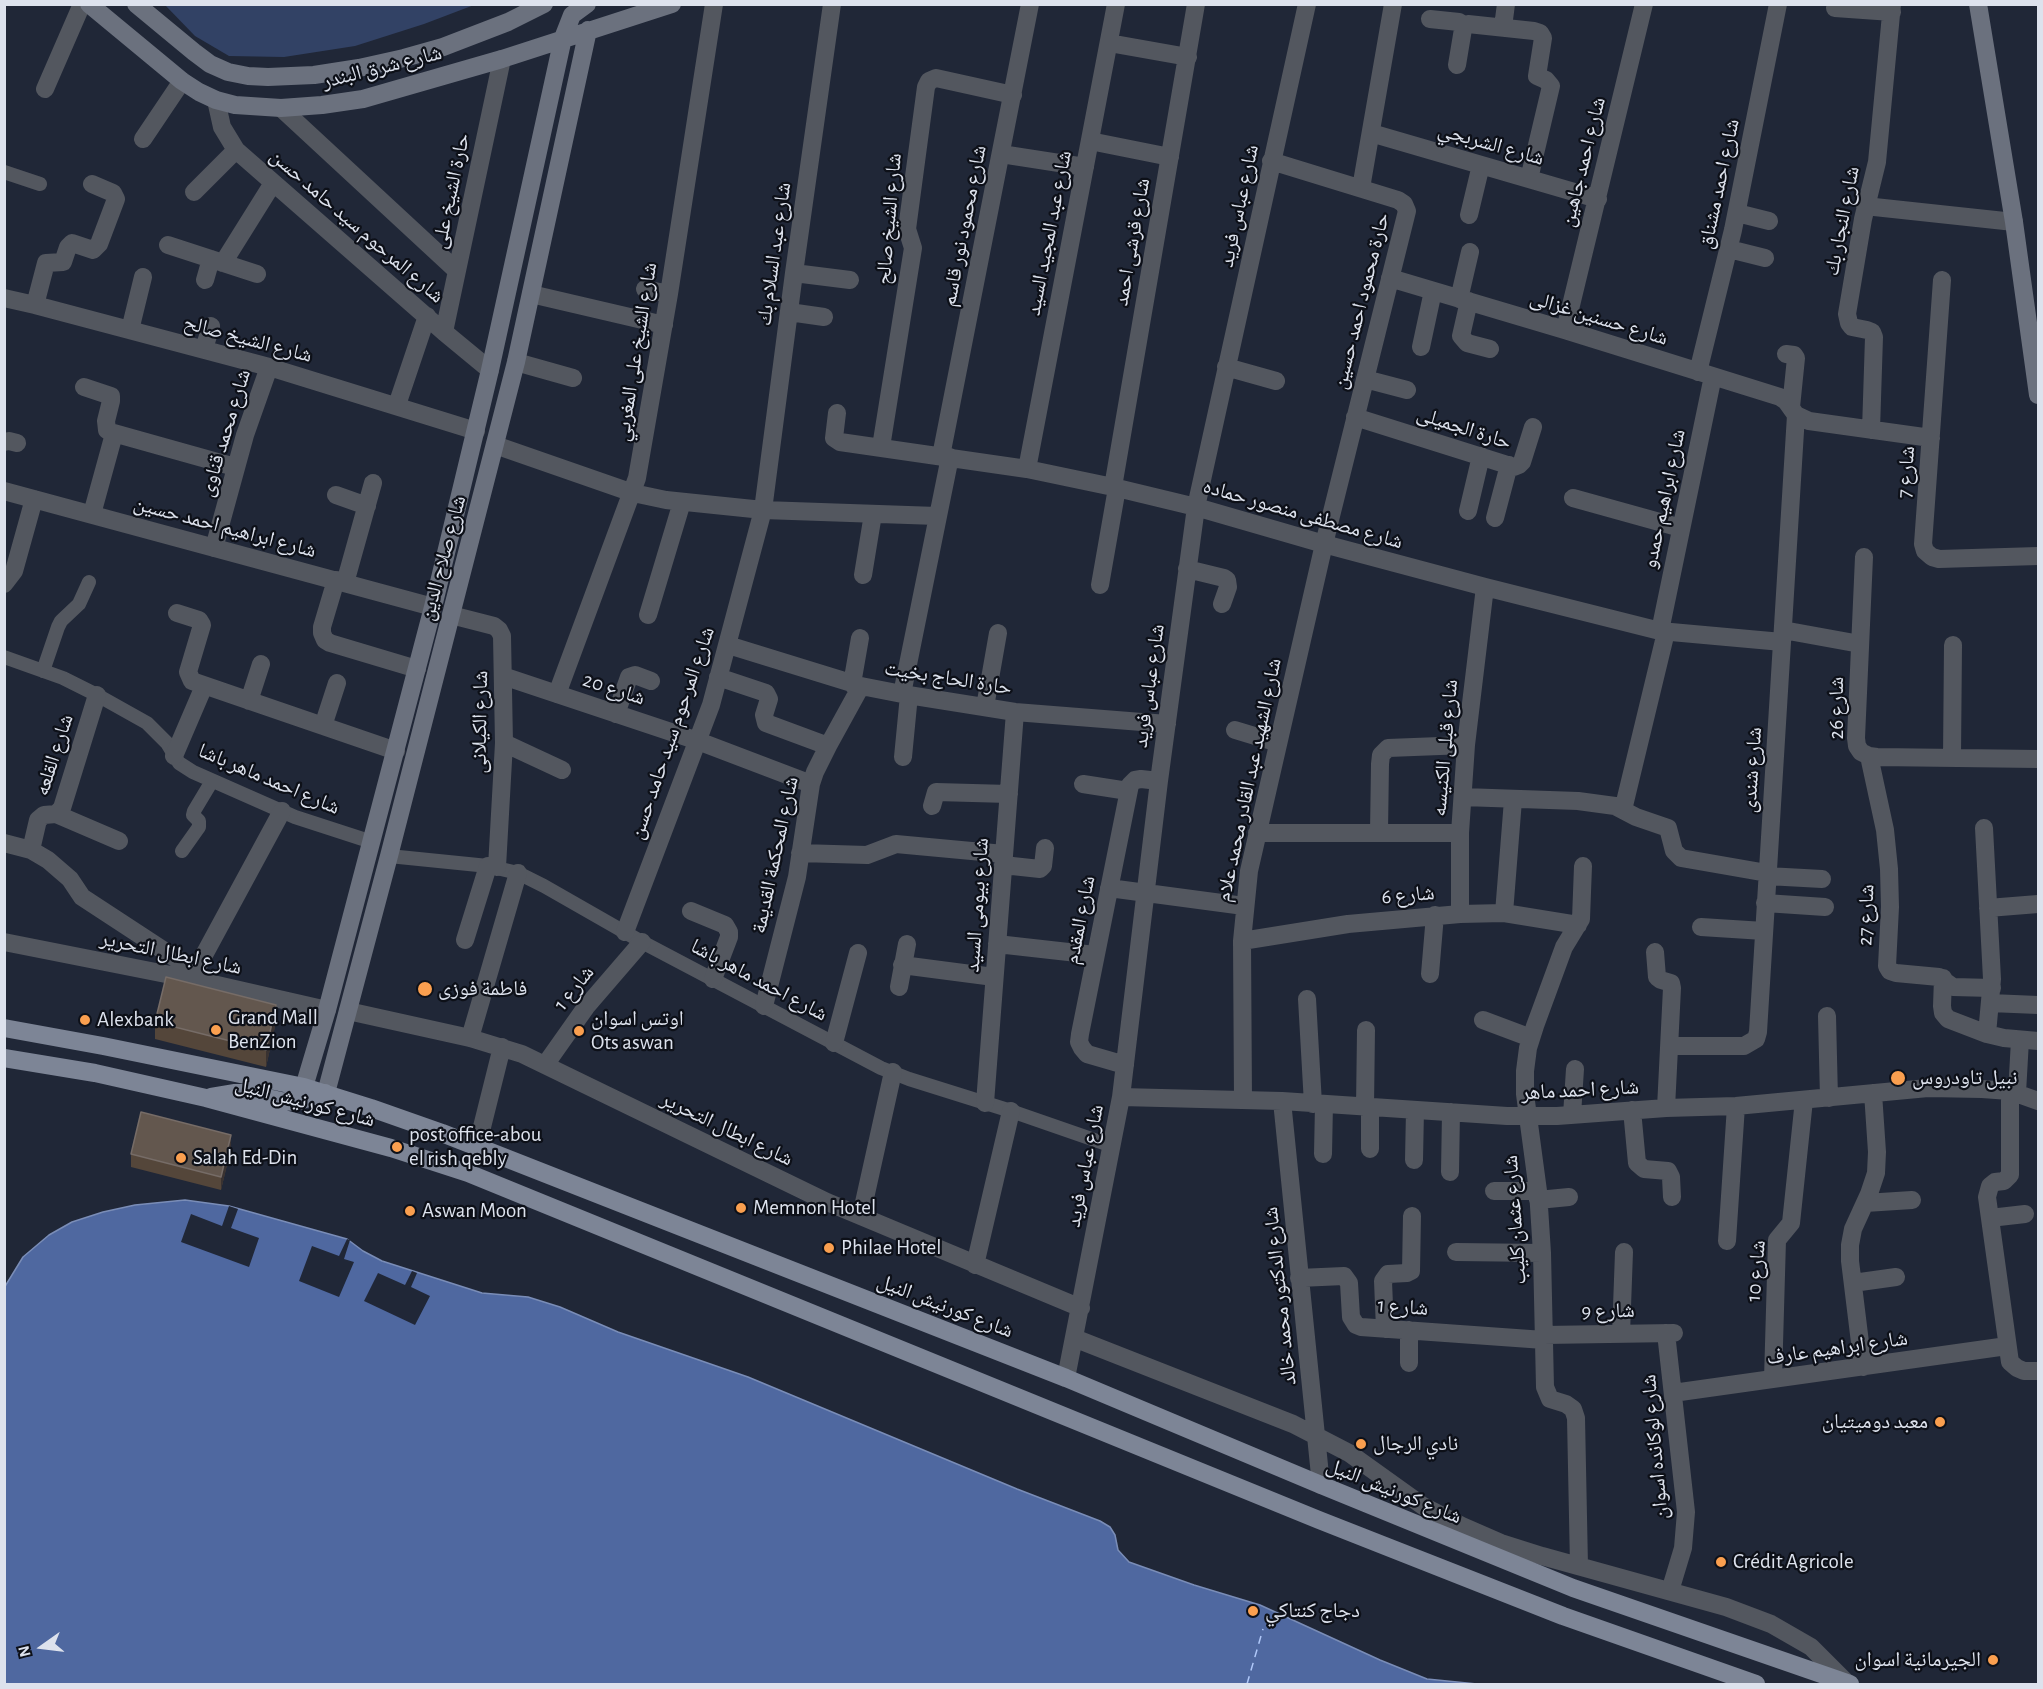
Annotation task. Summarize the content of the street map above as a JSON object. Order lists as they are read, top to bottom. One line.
{"streets":{"main road":["شارع شرق البندر","شارع صلاح الدين","شارع كورنيش النيل"],"street":["شارع الشربجي","شارع احمد جاهين","شارع احمد مشناق","حارة الشيخ على","شارع عباس فريد","شارع الشيخ صالح","شارع النجار بك","شارع المرحوم سيد حامد حسن","شارع محمود نور قاسم","شارع عبد المجيد السيد","شارع قرشى احمد","شارع عبد السلام بك","حارة محمود احمد حسين","شارع حسنين غزالى","شارع الشيخ على المغربي","حارة الجميلى","شارع محمد قناوى","شارع 7","شارع ابراهيم حمدو","شارع مصطفى منصور حماده","شارع ابراهيم احمد حسين","حارة الحاج بخيت","شارع 20","شارع 26","شارع الكيلانى","شارع قبلى الكنيسه","شارع القلعه","شارع شندى","شارع احمد ماهر باشا","شارع الشهيد عبد القادر محمد علام","شارع المحكمة القديمة","شارع 6","شارع بيومى السيد","شارع 27","شارع المقدم","شارع ابطال التحرير","شارع 1","شارع احمد ماهر","شارع عثمان كليب","شارع 10","شارع الدكتور محمد خالد","شارع 9","شارع ابراهيم عارف","شارع لوكانده اسوان"]},"crossings":[["شارع شرق البندر","حارة الشيخ على"],["شارع شرق البندر","شارع المرحوم سيد حامد حسن"],["شارع شرق البندر","شارع صلاح الدين"],["شارع الشربجي","شارع احمد جاهين"],["شارع احمد جاهين","شارع حسنين غزالى"],["شارع احمد مشناق","شارع حسنين غزالى"],["شارع احمد مشناق","شارع ابراهيم حمدو"],["حارة الشيخ على","شارع المرحوم سيد حامد حسن"],["شارع عباس فريد","حارة محمود احمد حسين"],["شارع عباس فريد","شارع مصطفى منصور حماده"],["شارع عباس فريد","حارة الحاج بخيت"],["شارع عباس فريد","شارع احمد ماهر باشا"],["شارع عباس فريد","شارع المقدم"],["شارع عباس فريد","شارع ابطال التحرير"],["شارع عباس فريد","شارع احمد ماهر"],["شارع عباس فريد","شارع كورنيش النيل"],["شارع الشيخ صالح","شارع محمود نور قاسم"],["شارع الشيخ صالح","شارع محمد قناوى"],["شارع الشيخ صالح","شارع مصطفى منصور حماده"],["شارع الشيخ صالح","شارع صلاح الدين"],["شارع المرحوم سيد حامد حسن","شارع عبد السلام بك"],["شارع المرحوم سيد حامد حسن","شارع صلاح الدين"],["شارع المرحوم سيد حامد حسن","حارة الحاج بخيت"],["شارع المرحوم سيد حامد حسن","شارع 20"],["شارع المرحوم سيد حامد حسن","شارع احمد ماهر باشا"],["شارع محمود نور قاسم","شارع مصطفى منصور حماده"],["شارع محمود نور قاسم","حارة الحاج بخيت"],["شارع عبد المجيد السيد","شارع مصطفى منصور حماده"],["شارع قرشى احمد","شارع مصطفى منصور حماده"],["حارة محمود احمد حسين","شارع حسنين غزالى"],["حارة محمود احمد حسين","حارة الجميلى"],["حارة محمود احمد حسين","شارع مصطفى منصور حماده"],["حارة محمود احمد حسين","شارع الشهيد عبد القادر محمد علام"],["شارع حسنين غزالى","شارع ابراهيم حمدو"],["شارع حسنين غزالى","شارع شندى"],["شارع الشيخ على المغربي","شارع 20"],["شارع محمد قناوى","شارع ابراهيم احمد حسين"],["شارع ابراهيم حمدو","شارع مصطفى منصور حماده"],["شارع مصطفى منصور حماده","شارع 26"],["شارع مصطفى منصور حماده","شارع قبلى الكنيسه"],["شارع مصطفى منصور حماده","شارع شندى"],["شارع مصطفى منصور حماده","شارع الشهيد عبد القادر محمد علام"],["شارع ابراهيم احمد حسين","شارع صلاح الدين"],["شارع صلاح الدين","شارع الكيلانى"],["شارع صلاح الدين","شارع احمد ماهر باشا"],["شارع صلاح الدين","شارع ابطال التحرير"],["شارع صلاح الدين","شارع كورنيش النيل"],["حارة الحاج بخيت","شارع المحكمة القديمة"],["حارة الحاج بخيت","شارع بيومى السيد"],["شارع 20","شارع الكيلانى"],["شارع 20","شارع المحكمة القديمة"],["شارع 26","شارع 27"],["شارع الكيلانى","شارع احمد ماهر باشا"],["شارع قبلى الكنيسه","شارع 6"],["شارع القلعه","شارع احمد ماهر باشا"],["شارع احمد ماهر باشا","شارع المحكمة القديمة"],["شارع احمد ماهر باشا","شارع بيومى السيد"],["شارع احمد ماهر باشا","شارع 1"],["شارع الشهيد عبد القادر محمد علام","شارع 6"],["شارع الشهيد عبد القادر محمد علام","شارع احمد ماهر"],["شارع 6","شارع عثمان كليب"],["شارع ابطال التحرير","شارع 1"],["شارع 1","شارع عثمان كليب"],["شارع 1","شارع الدكتور محمد خالد"],["شارع 1","شارع 9"],["شارع احمد ماهر","شارع عثمان كليب"],["شارع احمد ماهر","شارع 10"],["شارع احمد ماهر","شارع الدكتور محمد خالد"],["شارع كورنيش النيل","شارع الدكتور محمد خالد"],["شارع عثمان كليب","شارع 9"],["شارع 10","شارع ابراهيم عارف"],["شارع 9","شارع لوكانده اسوان"],["شارع ابراهيم عارف","شارع لوكانده اسوان"]],"places":["فاطمة فوزى","Alexbank","Grand Mall BenZion","اوتس اسوان Ots aswan","نبيل تاودروس","post office-abou el rish qebly","Salah Ed-Din","Memnon Hotel","Aswan Moon","Philae Hotel","معبد دوميتيان","نادي الرجال","Crédit Agricole","دجاج كنتاكي","الجيرمانية اسوان"],"north":"left"}
